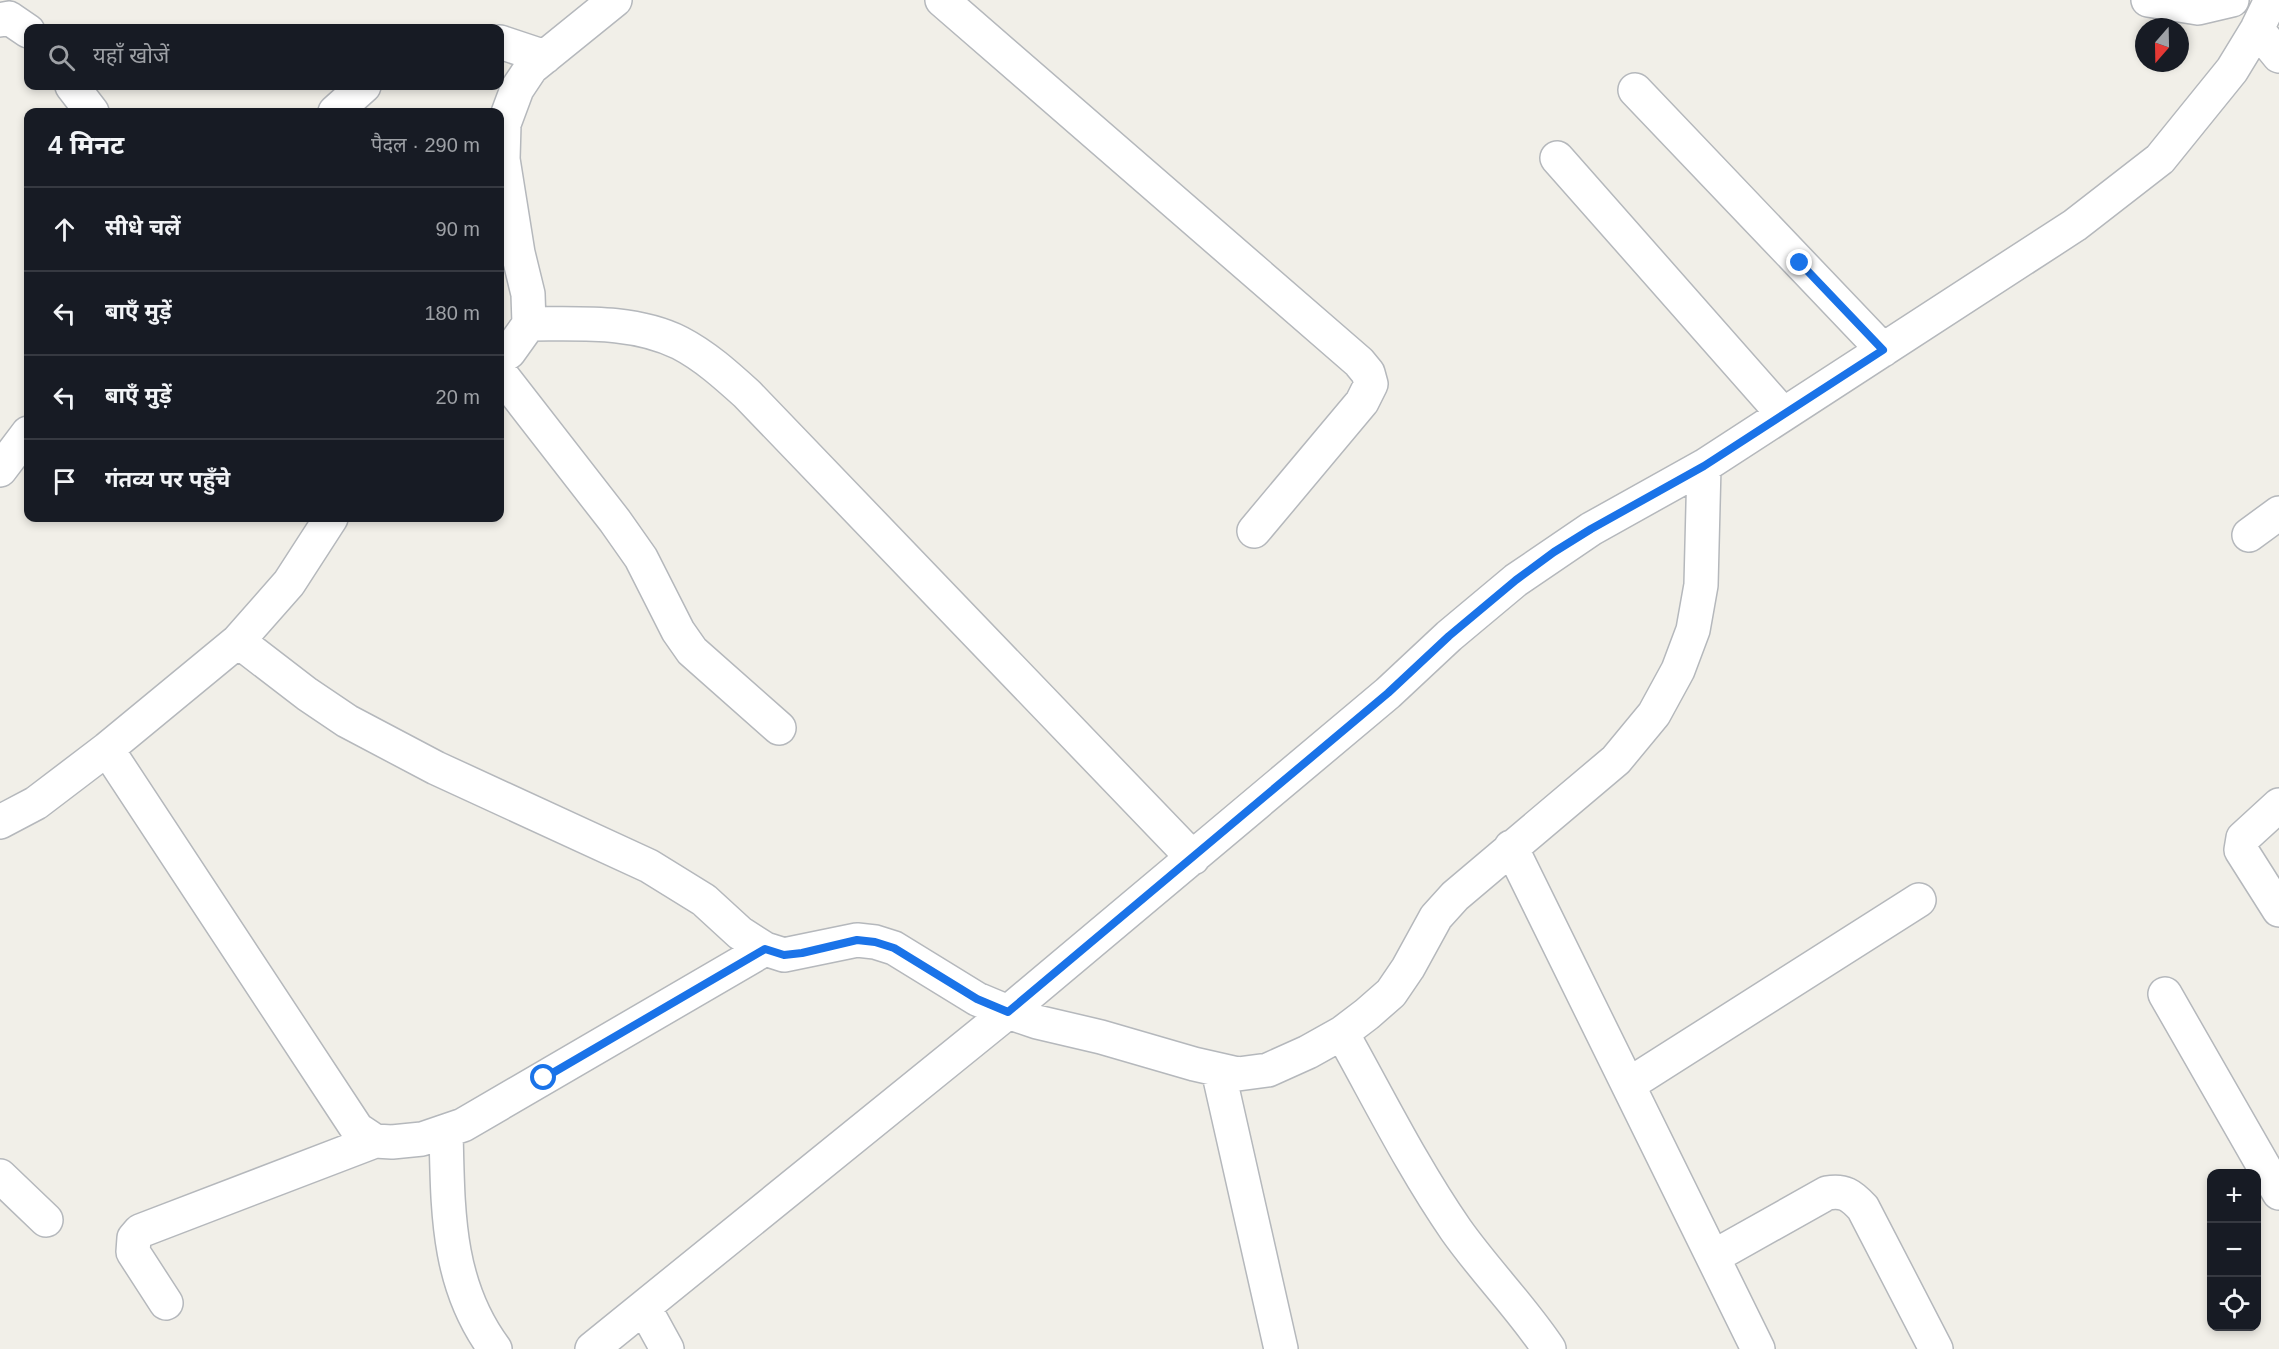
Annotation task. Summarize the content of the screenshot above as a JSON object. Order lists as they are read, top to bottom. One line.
{"north":"bottom","page":{"search":"यहाँ खोजें","heading":["4 मिनट","पैदल · 290 m"],"list":[["सीधे चलें","90 m"],["बाएँ मुड़ें","180 m"],["बाएँ मुड़ें","20 m"],"गंतव्य पर पहुँचे"],"map_buttons":["+","−"]}}
